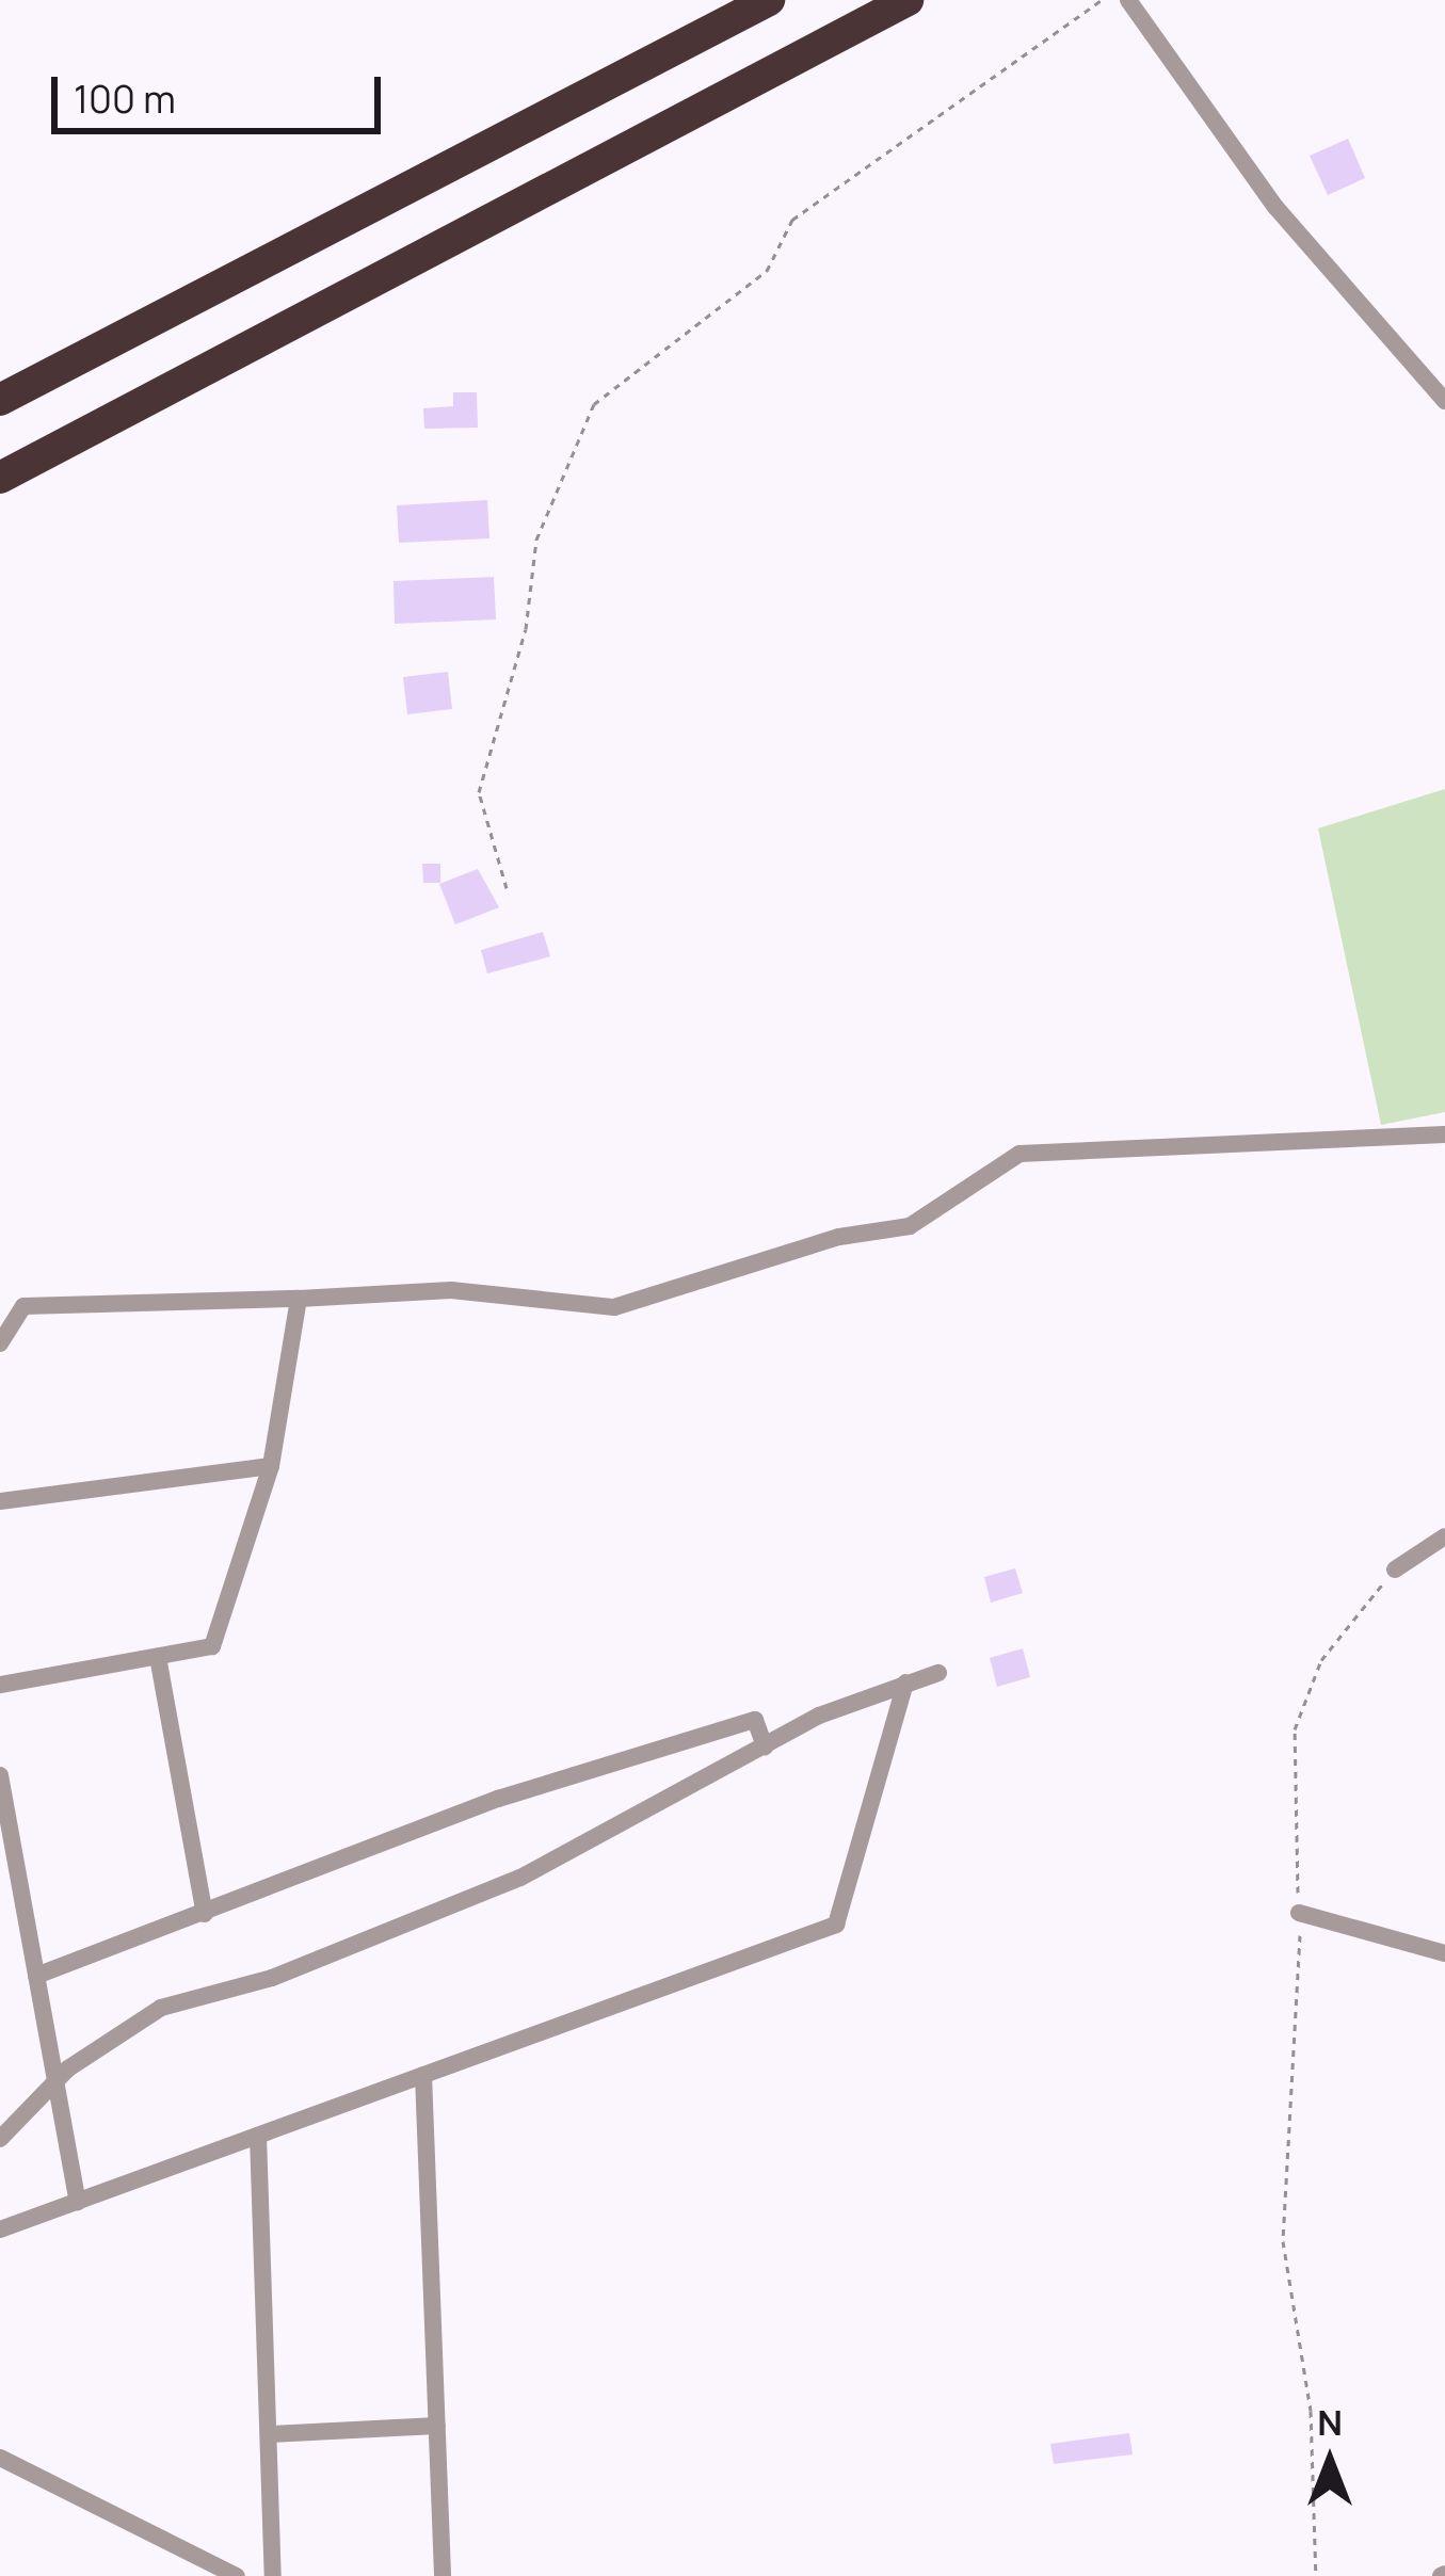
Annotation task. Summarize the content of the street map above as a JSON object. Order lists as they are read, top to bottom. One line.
{"scale_bar":"100 m","north":"top"}
